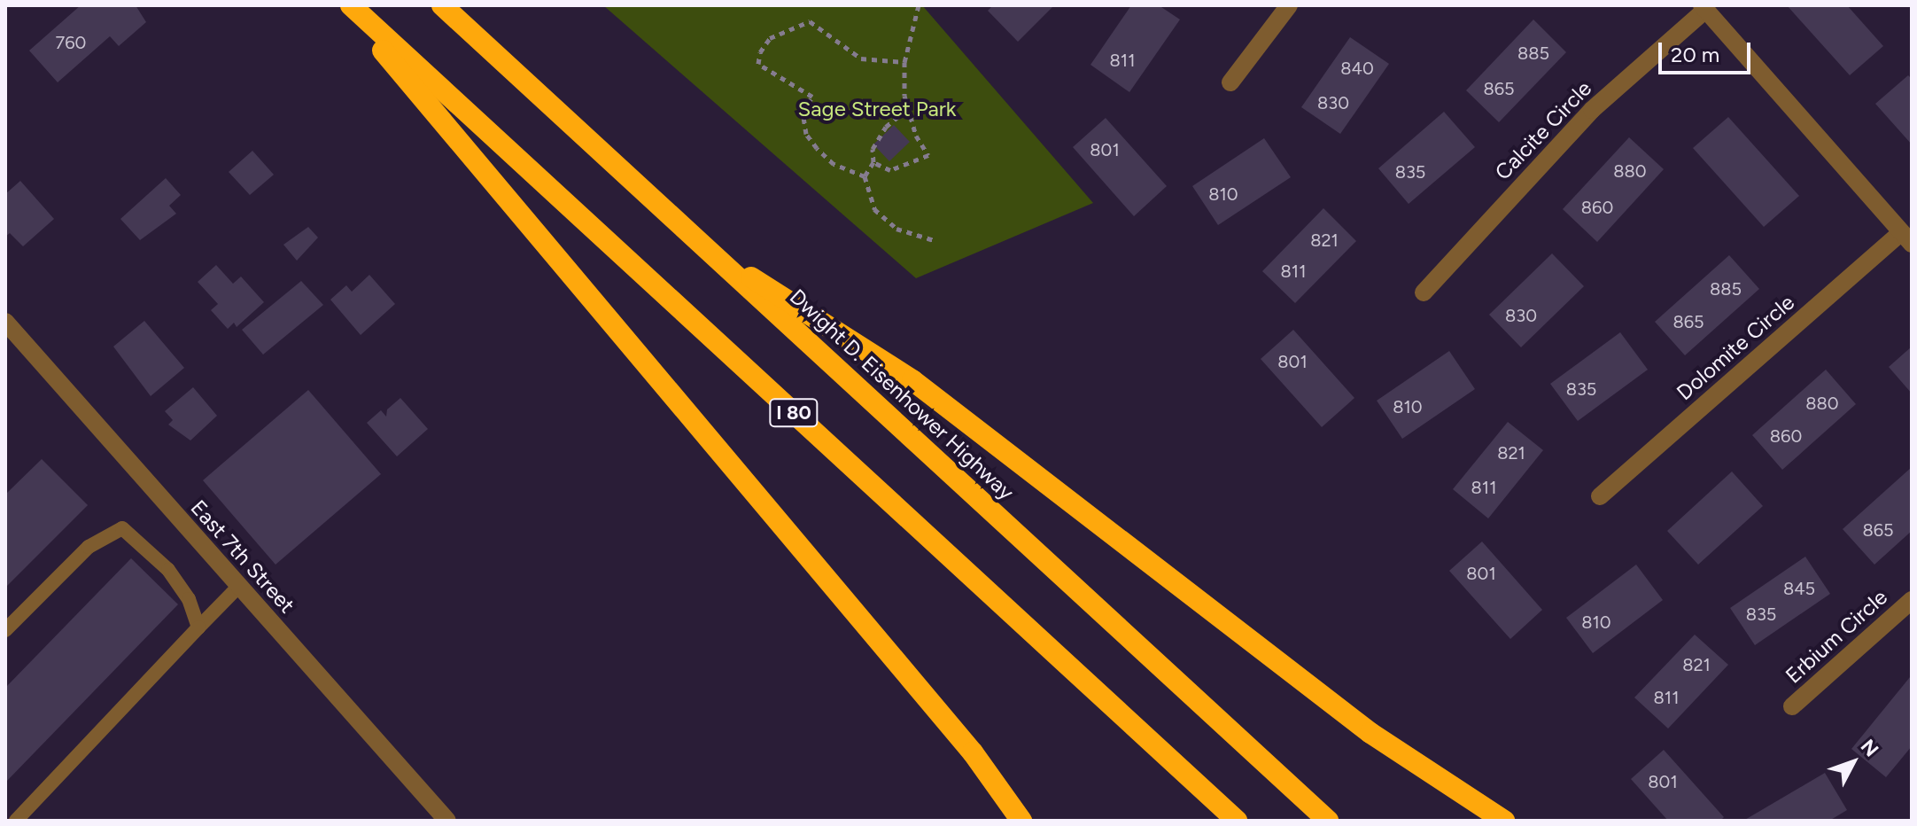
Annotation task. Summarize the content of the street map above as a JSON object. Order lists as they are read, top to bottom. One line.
{"streets":{"highway":["Dwight D. Eisenhower Highway","I 80"],"street":["Calcite Circle","Dolomite Circle","East 7th Street","Erbium Circle"]},"parks":["Sage Street Park"],"house_numbers":["760","885","811","840","865","830","801","880","835","810","860","821","811","885","830","865","801","835","880","810","860","821","811","865","801","845","835","810","821","811","801"],"scale_bar":"20 m","north":"top right"}
